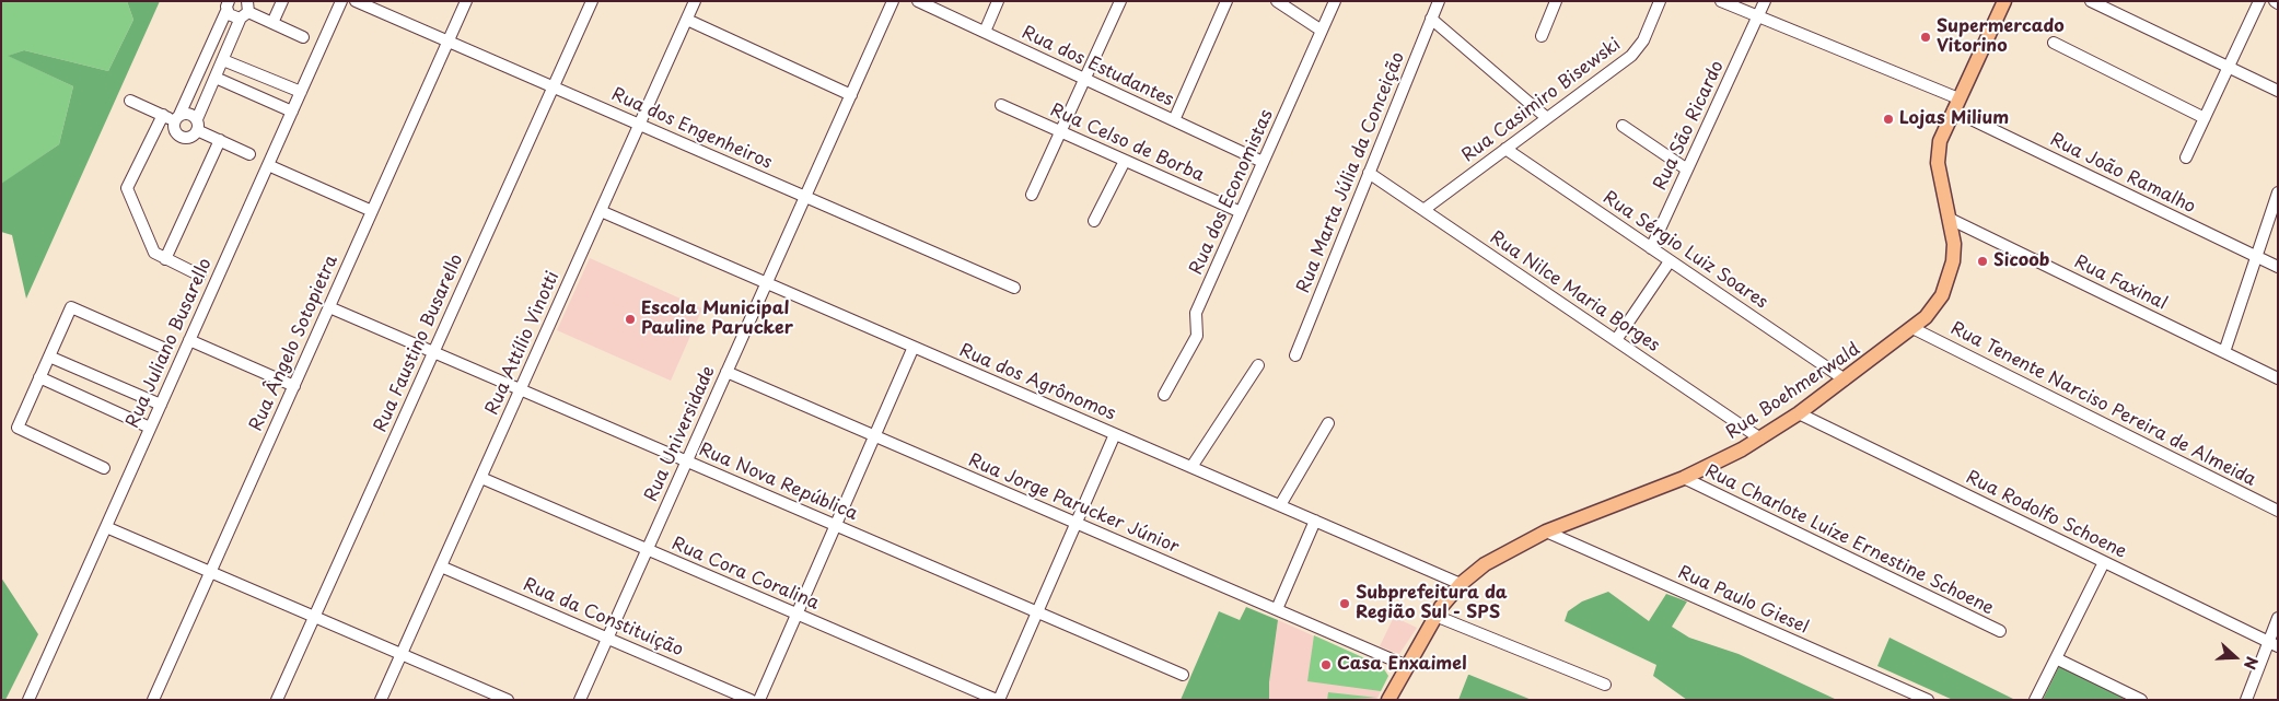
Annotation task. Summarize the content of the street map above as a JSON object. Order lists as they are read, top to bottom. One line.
{"streets":{"main road":["Rua Boehmerwald"],"street":["Rua dos Estudantes","Rua Casimiro Bisewski","Rua São Ricardo","Rua dos Engenheiros","Rua Celso de Borba","Rua Marta Júlia da Conceição","Rua João Ramalho","Rua dos Economistas","Rua Sérgio Luiz Soares","Rua Faxinal","Rua Nilce Maria Borges","Rua Juliano Busarello","Rua Ângelo Sotopietra","Rua Faustino Busarello","Rua Attílio Vinotti","Rua dos Agrônomos","Rua Tenente Narciso Pereira de Almeida","Rua Universidade","Rua Nova República","Rua Jorge Parucker Júnior","Rua Rodolfo Schoene","Rua Charlote Luíze Ernestine Schoene","Rua Cora Coralina","Rua Paulo Giesel","Rua da Constituição"]},"crossings":[["Rua dos Estudantes","Rua dos Economistas"],["Rua Casimiro Bisewski","Rua Sérgio Luiz Soares"],["Rua Casimiro Bisewski","Rua Nilce Maria Borges"],["Rua São Ricardo","Rua João Ramalho"],["Rua São Ricardo","Rua Sérgio Luiz Soares"],["Rua dos Engenheiros","Rua Ângelo Sotopietra"],["Rua dos Engenheiros","Rua Faustino Busarello"],["Rua dos Engenheiros","Rua Attílio Vinotti"],["Rua dos Engenheiros","Rua Universidade"],["Rua Celso de Borba","Rua dos Economistas"],["Rua Marta Júlia da Conceição","Rua Nilce Maria Borges"],["Rua João Ramalho","Rua Boehmerwald"],["Rua Sérgio Luiz Soares","Rua Boehmerwald"],["Rua Faxinal","Rua Boehmerwald"],["Rua Nilce Maria Borges","Rua Boehmerwald"],["Rua Ângelo Sotopietra","Rua Nova República"],["Rua Faustino Busarello","Rua Nova República"],["Rua Attílio Vinotti","Rua dos Agrônomos"],["Rua Attílio Vinotti","Rua Nova República"],["Rua Attílio Vinotti","Rua Cora Coralina"],["Rua Attílio Vinotti","Rua da Constituição"],["Rua dos Agrônomos","Rua Boehmerwald"],["Rua dos Agrônomos","Rua Universidade"],["Rua Boehmerwald","Rua Tenente Narciso Pereira de Almeida"],["Rua Boehmerwald","Rua Jorge Parucker Júnior"],["Rua Boehmerwald","Rua Rodolfo Schoene"],["Rua Boehmerwald","Rua Charlote Luíze Ernestine Schoene"],["Rua Boehmerwald","Rua Paulo Giesel"],["Rua Universidade","Rua Nova República"],["Rua Universidade","Rua Jorge Parucker Júnior"],["Rua Universidade","Rua Cora Coralina"],["Rua Universidade","Rua da Constituição"]],"places":["Supermercado Vitorino","Lojas Milium","Sicoob","Escola Municipal Pauline Parucker","Subprefeitura da Região Sul - SPS","Casa Enxaimel"],"north":"right"}
